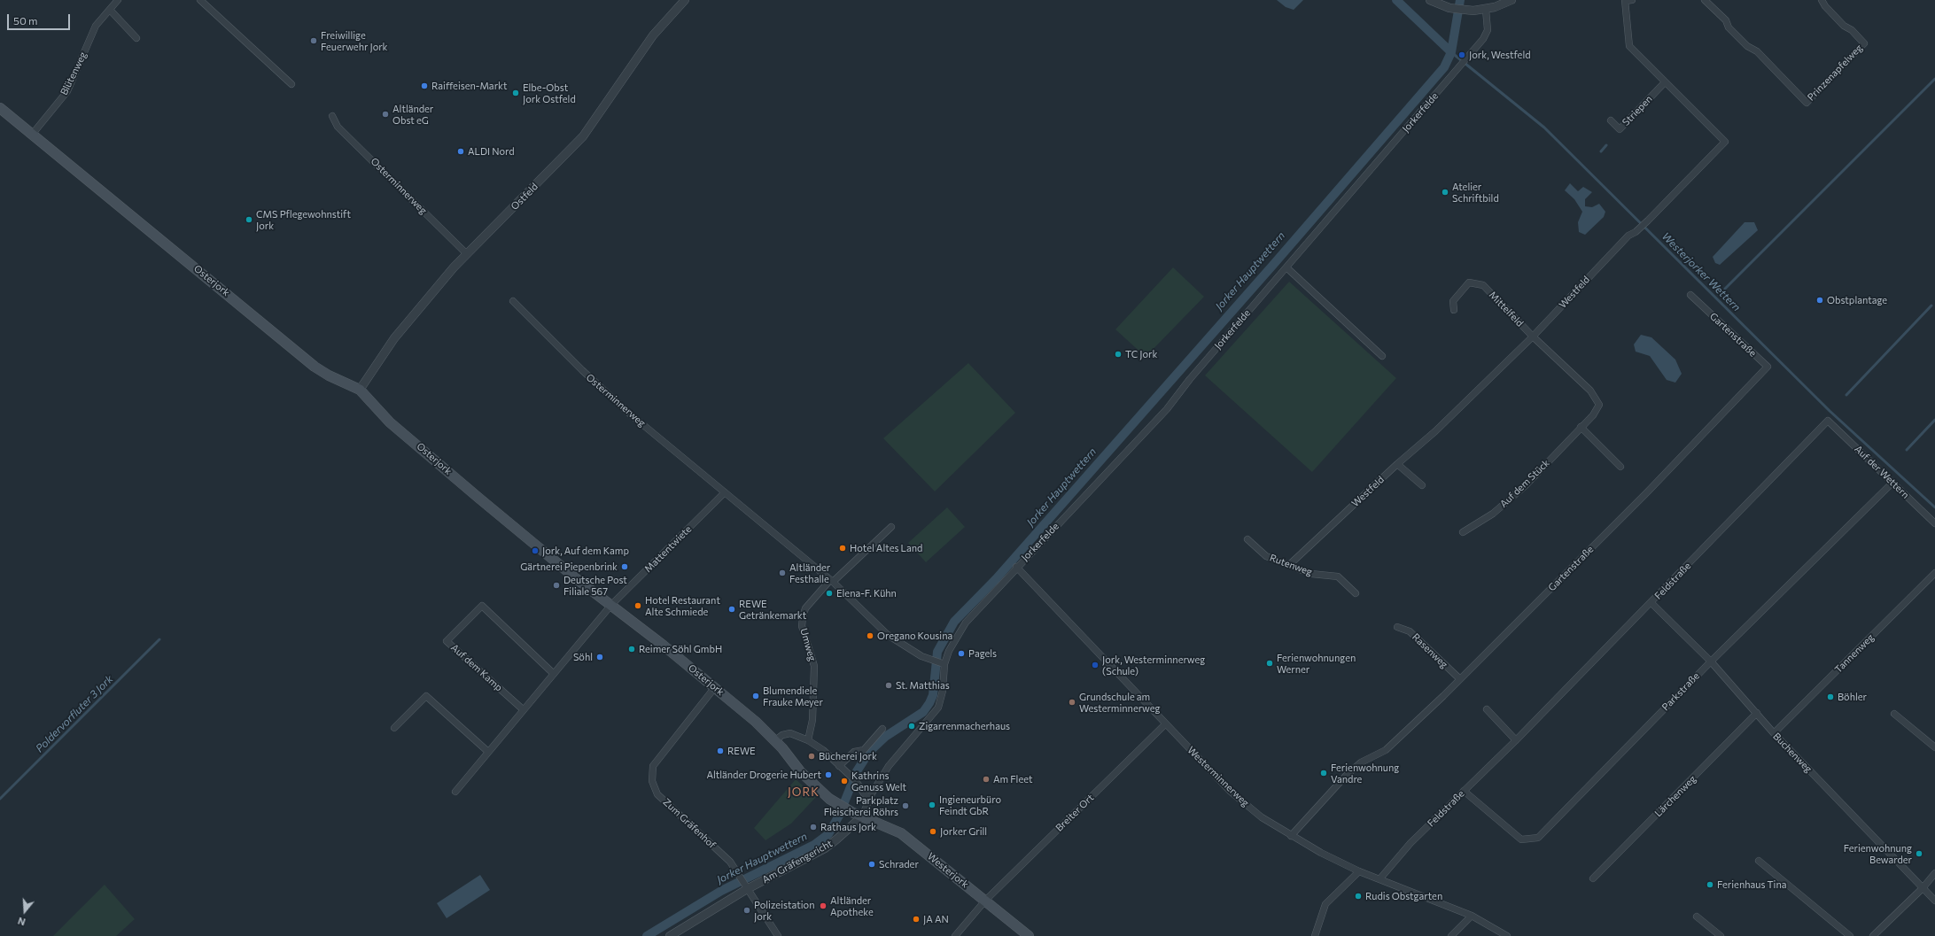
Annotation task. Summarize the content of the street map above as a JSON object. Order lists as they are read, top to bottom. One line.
{"streets":{"main road":["Osterjork","Westerjork"],"street":["Prinzenapfelweg","Blütenweg","Striepen","Jorkerfelde","Osterminnerweg","Ostfeld","Westfeld","Mittelfeld","Gartenstraße","Auf der Wettern","Auf dem Stück","Mattentwiete","Rutenweg","Feldstraße","Umweg","Rasenweg","Tannenweg","Auf dem Kamp","Parkstraße","Buchenweg","Westerminnerweg","Lärchenweg","Breiter Ort","Zum Gräfenhof","Am Gräfengericht"]},"crossings":[["Blütenweg","Osterjork"],["Striepen","Westfeld"],["Jorkerfelde","Osterminnerweg"],["Jorkerfelde","Westerminnerweg"],["Osterminnerweg","Ostfeld"],["Osterminnerweg","Mattentwiete"],["Osterminnerweg","Umweg"],["Ostfeld","Osterjork"],["Osterjork","Mattentwiete"],["Osterjork","Zum Gräfenhof"],["Osterjork","Am Gräfengericht"],["Osterjork","Westerjork"],["Westfeld","Mittelfeld"],["Westfeld","Auf dem Stück"],["Westfeld","Rutenweg"],["Mittelfeld","Auf dem Stück"],["Gartenstraße","Rasenweg"],["Gartenstraße","Westerminnerweg"],["Auf der Wettern","Feldstraße"],["Auf der Wettern","Parkstraße"],["Feldstraße","Parkstraße"],["Feldstraße","Buchenweg"],["Feldstraße","Westerminnerweg"],["Tannenweg","Buchenweg"],["Parkstraße","Buchenweg"],["Buchenweg","Lärchenweg"],["Westerminnerweg","Breiter Ort"],["Breiter Ort","Westerjork"],["Zum Gräfenhof","Am Gräfengericht"],["Am Gräfengericht","Westerjork"]],"districts":["JORK"],"water":["Jorker Hauptwettern","Westerjorker Wettern","Poldervorfluter 3 Jork"],"places":["Freiwillige Feuerwehr Jork","Jork, Westfeld","Raiffeisen-Markt","Elbe-Obst Jork Ostfeld","Altländer Obst eG","ALDI Nord","Atelier Schriftbild","CMS Pflegewohnstift Jork","Obstplantage","TC Jork","Hotel Altes Land","Jork, Auf dem Kamp","Gärtnerei Piepenbrink","Altländer Festhalle","Deutsche Post Filiale 567","Elena-F. Kühn","Hotel Restaurant Alte Schmiede","REWE Getränkemarkt","Oregano Kousina","Reimer Söhl GmbH","Pagels","Söhl","Ferienwohnungen Werner","Jork, Westerminnerweg (Schule)","St. Matthias","Blumendiele Frauke Meyer","Böhler","Grundschule am Westerminnerweg","Zigarrenmacherhaus","REWE","Bücherei Jork","Ferienwohnung Vandre","Altländer Drogerie Hubert","Am Fleet","Kathrins Genuss Welt","Ingieneurbüro Feindt GbR","Parkplatz Fleischerei Röhrs","Rathaus Jork","Jorker Grill","Ferienwohnung Bewarder","Schrader","Ferienhaus Tina","Rudis Obstgarten","Altländer Apotheke","Polizeistation Jork","JA AN"],"scale_bar":"50 m","north":"bottom"}
